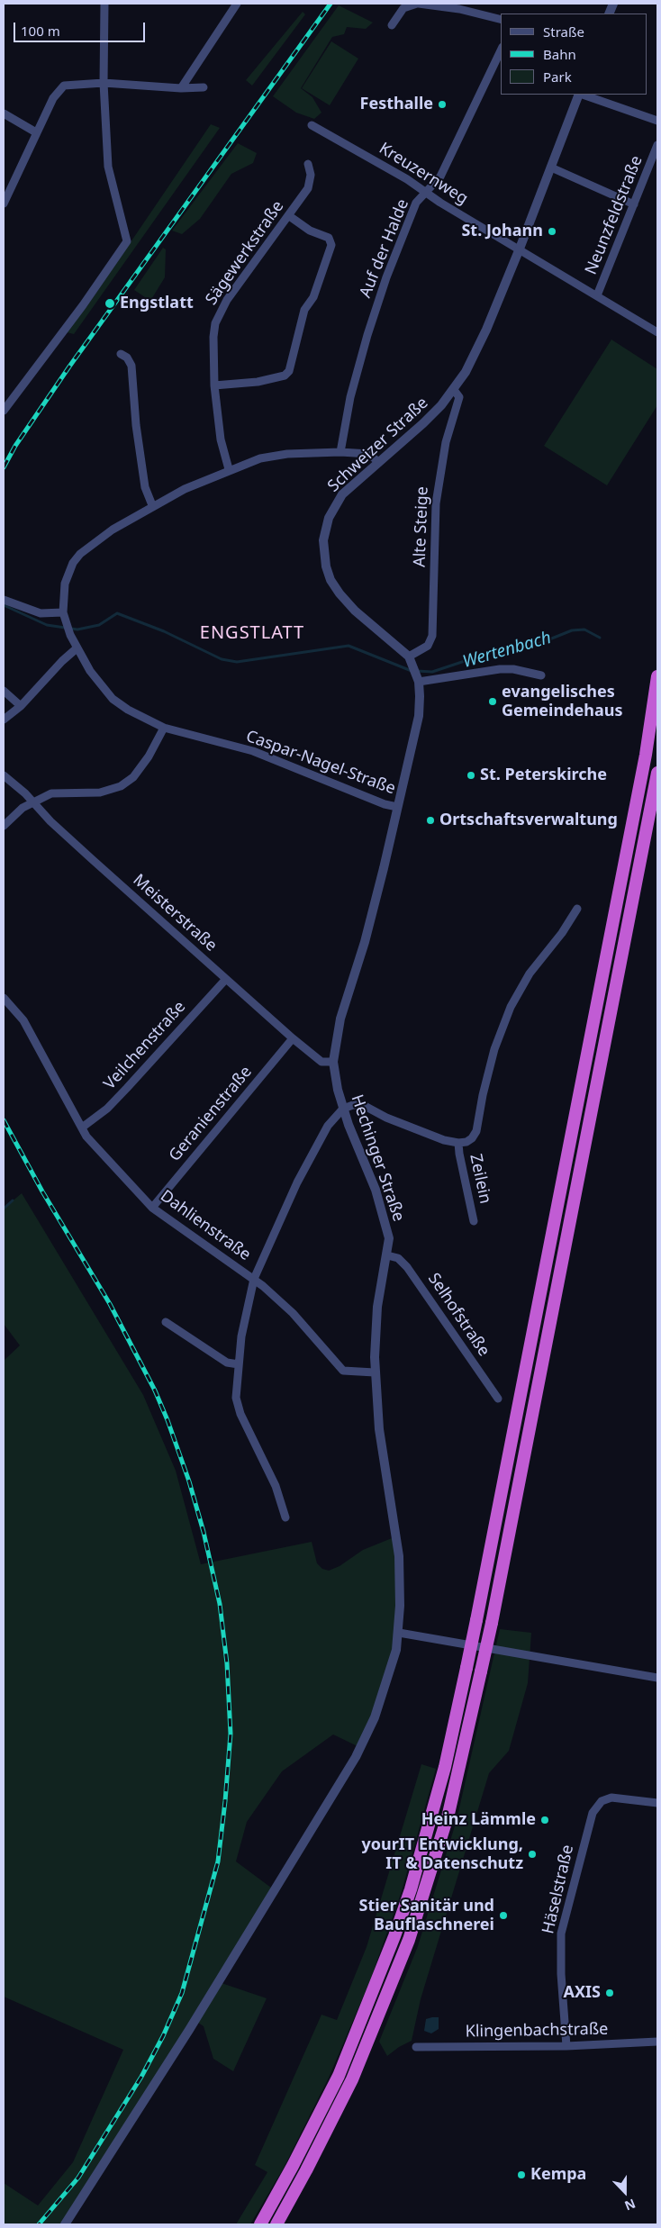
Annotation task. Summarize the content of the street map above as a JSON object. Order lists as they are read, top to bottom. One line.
{"streets":{"street":["Kreuzernweg","Neunzfeldstraße","Auf der Halde","Sägewerkstraße","Schweizer Straße","Alte Steige","Caspar-Nagel-Straße","Meisterstraße","Veilchenstraße","Geranienstraße","Hechinger Straße","Zeilein","Dahlienstraße","Selhofstraße","Häselstraße","Klingenbachstraße"]},"crossings":[["Kreuzernweg","Neunzfeldstraße"],["Kreuzernweg","Auf der Halde"],["Kreuzernweg","Schweizer Straße"],["Auf der Halde","Caspar-Nagel-Straße"],["Sägewerkstraße","Caspar-Nagel-Straße"],["Schweizer Straße","Alte Steige"],["Schweizer Straße","Caspar-Nagel-Straße"],["Schweizer Straße","Hechinger Straße"],["Caspar-Nagel-Straße","Hechinger Straße"],["Meisterstraße","Veilchenstraße"],["Meisterstraße","Geranienstraße"],["Meisterstraße","Hechinger Straße"],["Veilchenstraße","Dahlienstraße"],["Geranienstraße","Dahlienstraße"],["Hechinger Straße","Dahlienstraße"],["Hechinger Straße","Selhofstraße"],["Häselstraße","Klingenbachstraße"]],"districts":["ENGSTLATT"],"water":["Wertenbach"],"places":["Festhalle","St. Johann","Engstlatt","evangelisches Gemeindehaus","St. Peterskirche","Ortschaftsverwaltung","Heinz Lämmle","yourIT Entwicklung, IT & Datenschutz","Stier Sanitär und Bauflaschnerei","AXIS","Kempa"],"legend":["Straße","Bahn","Park"],"scale_bar":"100 m","north":"bottom"}
